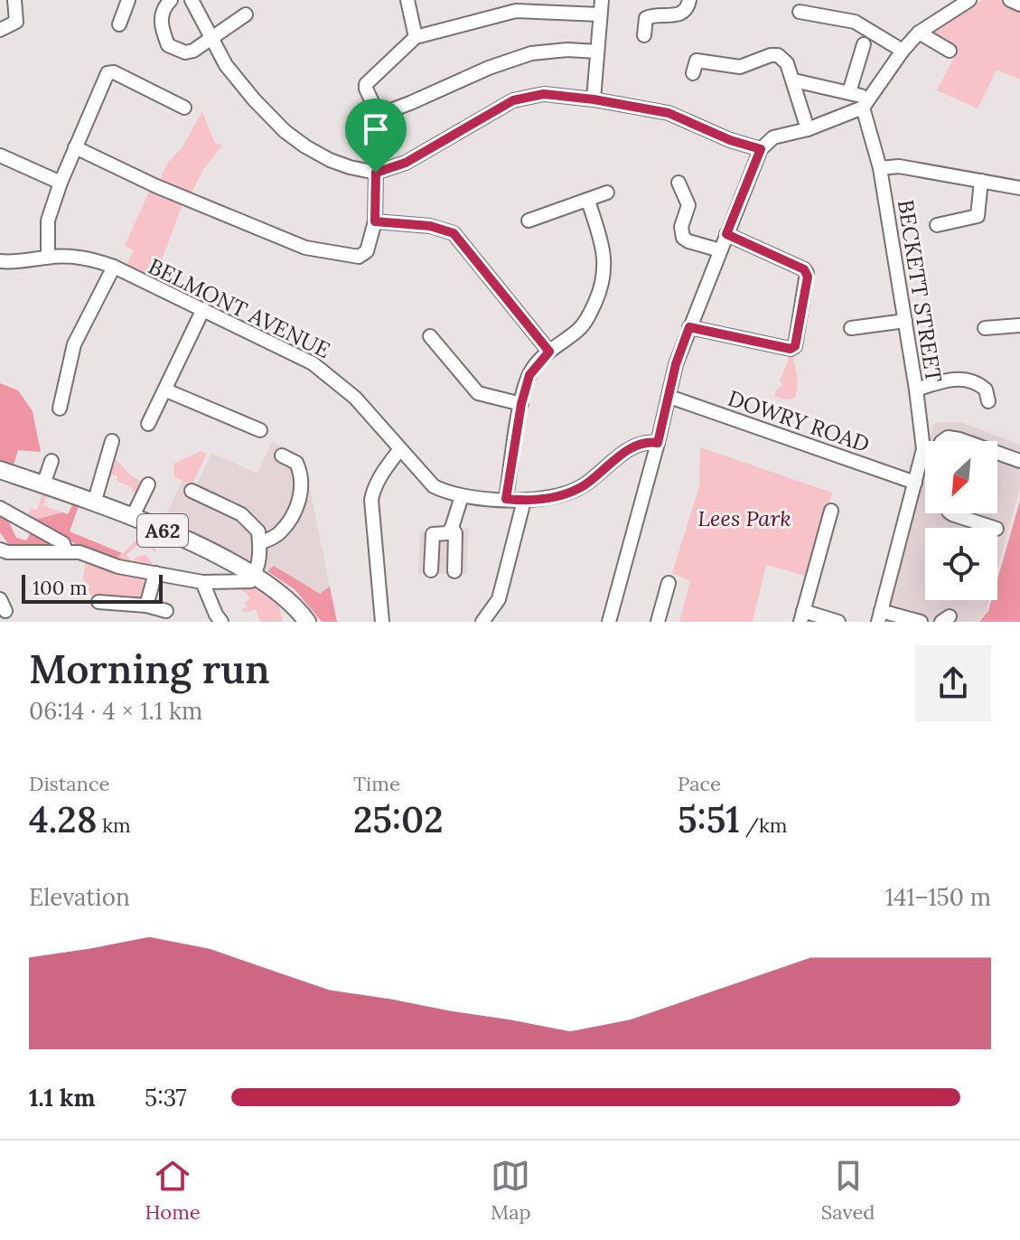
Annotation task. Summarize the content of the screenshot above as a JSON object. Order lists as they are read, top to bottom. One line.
{"streets":{"main road":["A62"],"street":["BECKETT STREET","BELMONT AVENUE","DOWRY ROAD"]},"crossings":[["BECKETT STREET","DOWRY ROAD"]],"parks":["Lees Park"],"scale_bar":"100 m","north":"bottom left","page":{"scale":"100 m","heading":["Morning run","06:14 · 4 × 1.1 km"],"stats":[["Distance","4.28 km"],["Time","25:02"],["Pace","5:51 /km"]],"chart":["Elevation","141–150 m"],"list":[{"name":"1.1 km","note":"5:37"}],"tabs":["Home","Map","Saved"]}}
